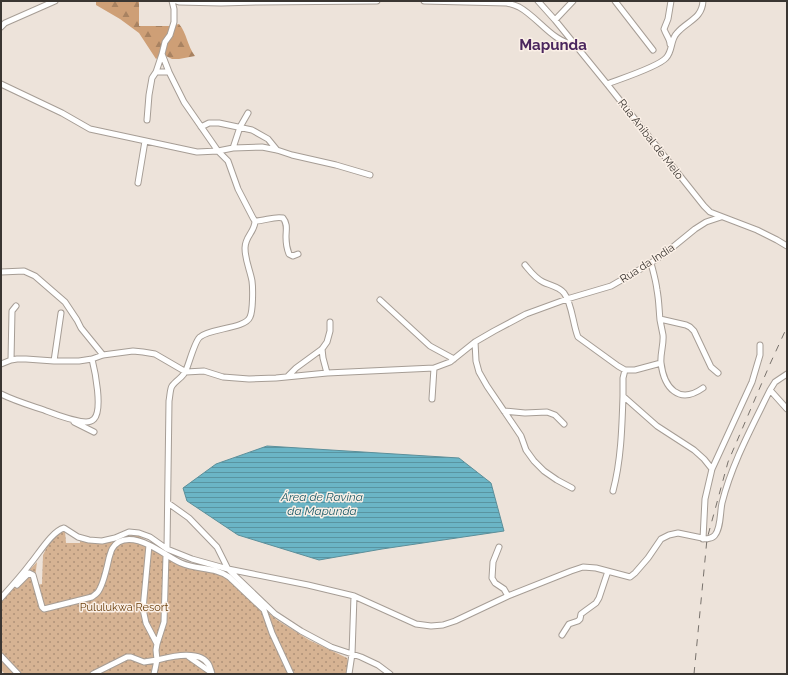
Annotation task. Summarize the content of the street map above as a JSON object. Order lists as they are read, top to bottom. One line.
{"streets":{"street":["Rua Aníbal de Melo","Rua da India"]},"crossings":[["Rua Aníbal de Melo","Rua da India"]],"districts":["Mapunda"],"water":["Área de Ravina da Mapunda"],"parks":["Pululukwa Resort"]}
